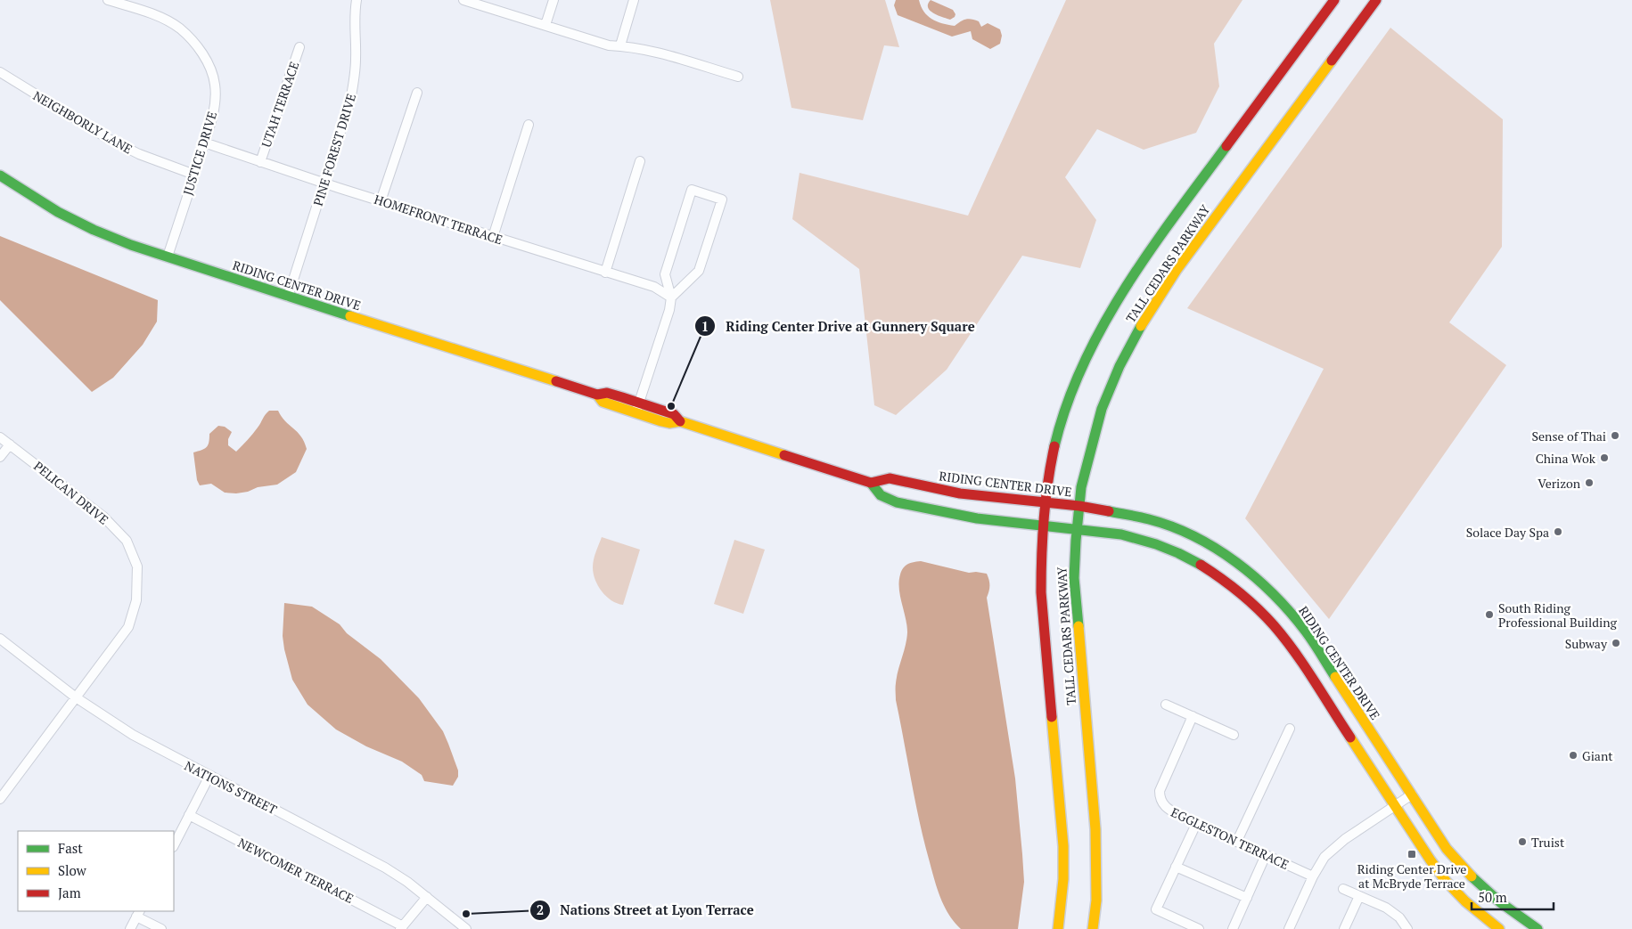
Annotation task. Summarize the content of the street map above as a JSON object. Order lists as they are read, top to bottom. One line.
{"streets":{"street":["UTAH TERRACE","NEIGHBORLY LANE","PINE FOREST DRIVE","JUSTICE DRIVE","HOMEFRONT TERRACE","TALL CEDARS PARKWAY","RIDING CENTER DRIVE","PELICAN DRIVE","NATIONS STREET","EGGLESTON TERRACE","NEWCOMER TERRACE"]},"crossings":[["UTAH TERRACE","HOMEFRONT TERRACE"],["NEIGHBORLY LANE","JUSTICE DRIVE"],["PINE FOREST DRIVE","HOMEFRONT TERRACE"],["PINE FOREST DRIVE","RIDING CENTER DRIVE"],["JUSTICE DRIVE","HOMEFRONT TERRACE"],["JUSTICE DRIVE","RIDING CENTER DRIVE"],["TALL CEDARS PARKWAY","RIDING CENTER DRIVE"],["PELICAN DRIVE","NATIONS STREET"]],"places":{"other":["Riding Center Drive at Gunnery Square","Sense of Thai","China Wok","Verizon","Solace Day Spa","South Riding Professional Building","Subway","Giant","Truist","Nations Street at Lyon Terrace"],"transit":["Riding Center Drive at McBryde Terrace"]},"legend":["Fast","Slow","Jam"],"scale_bar":"50 m"}
